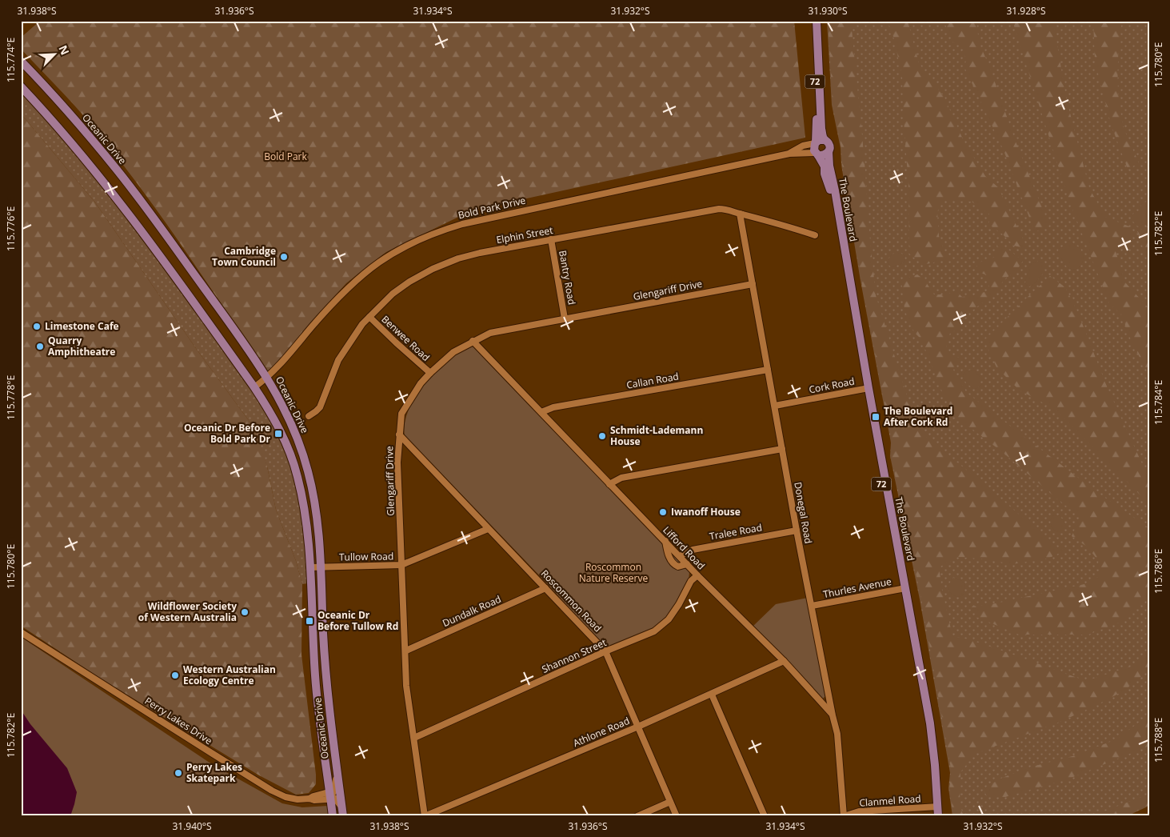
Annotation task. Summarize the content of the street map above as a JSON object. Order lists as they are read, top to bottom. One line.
{"streets":{"main road":["72","Oceanic Drive","The Boulevard"],"street":["Bold Park Drive","Elphin Street","Bantry Road","Glengariff Drive","Benwee Road","Callan Road","Cork Road","Donegal Road","Tralee Road","Lifford Road","Tullow Road","Thurles Avenue","Roscommon Road","Dundalk Road","Shannon Street","Perry Lakes Drive","Athlone Road","Clanmel Road"]},"crossings":[["Oceanic Drive","Bold Park Drive"],["Oceanic Drive","Tullow Road"],["Oceanic Drive","Perry Lakes Drive"],["Bold Park Drive","The Boulevard"],["The Boulevard","Cork Road"],["The Boulevard","Thurles Avenue"],["The Boulevard","Clanmel Road"],["Elphin Street","Bantry Road"],["Elphin Street","Benwee Road"],["Elphin Street","Donegal Road"],["Bantry Road","Glengariff Drive"],["Glengariff Drive","Benwee Road"],["Glengariff Drive","Donegal Road"],["Glengariff Drive","Lifford Road"],["Glengariff Drive","Tullow Road"],["Glengariff Drive","Roscommon Road"],["Glengariff Drive","Dundalk Road"],["Glengariff Drive","Shannon Street"],["Glengariff Drive","Athlone Road"],["Callan Road","Donegal Road"],["Callan Road","Lifford Road"],["Cork Road","Donegal Road"],["Donegal Road","Tralee Road"],["Donegal Road","Lifford Road"],["Donegal Road","Thurles Avenue"],["Donegal Road","Clanmel Road"],["Tralee Road","Lifford Road"],["Lifford Road","Shannon Street"],["Lifford Road","Athlone Road"],["Tullow Road","Roscommon Road"],["Roscommon Road","Dundalk Road"],["Roscommon Road","Shannon Street"],["Roscommon Road","Athlone Road"]],"parks":["Bold Park","Roscommon Nature Reserve"],"places":{"other":["Cambridge Town Council","Limestone Cafe","Quarry Amphitheatre","Schmidt-Lademann House","Iwanoff House","Wildflower Society of Western Australia","Western Australian Ecology Centre","Perry Lakes Skatepark"],"transit":["The Boulevard After Cork Rd","Oceanic Dr Before Bold Park Dr","Oceanic Dr Before Tullow Rd"]},"north":"top right","coordinates":["31.938°S","31.936°S","31.934°S","31.932°S","31.930°S","31.928°S","115.774°E","115.780°E","115.776°E","115.782°E","115.778°E","115.784°E","115.786°E","115.788°E","31.940°S"]}
